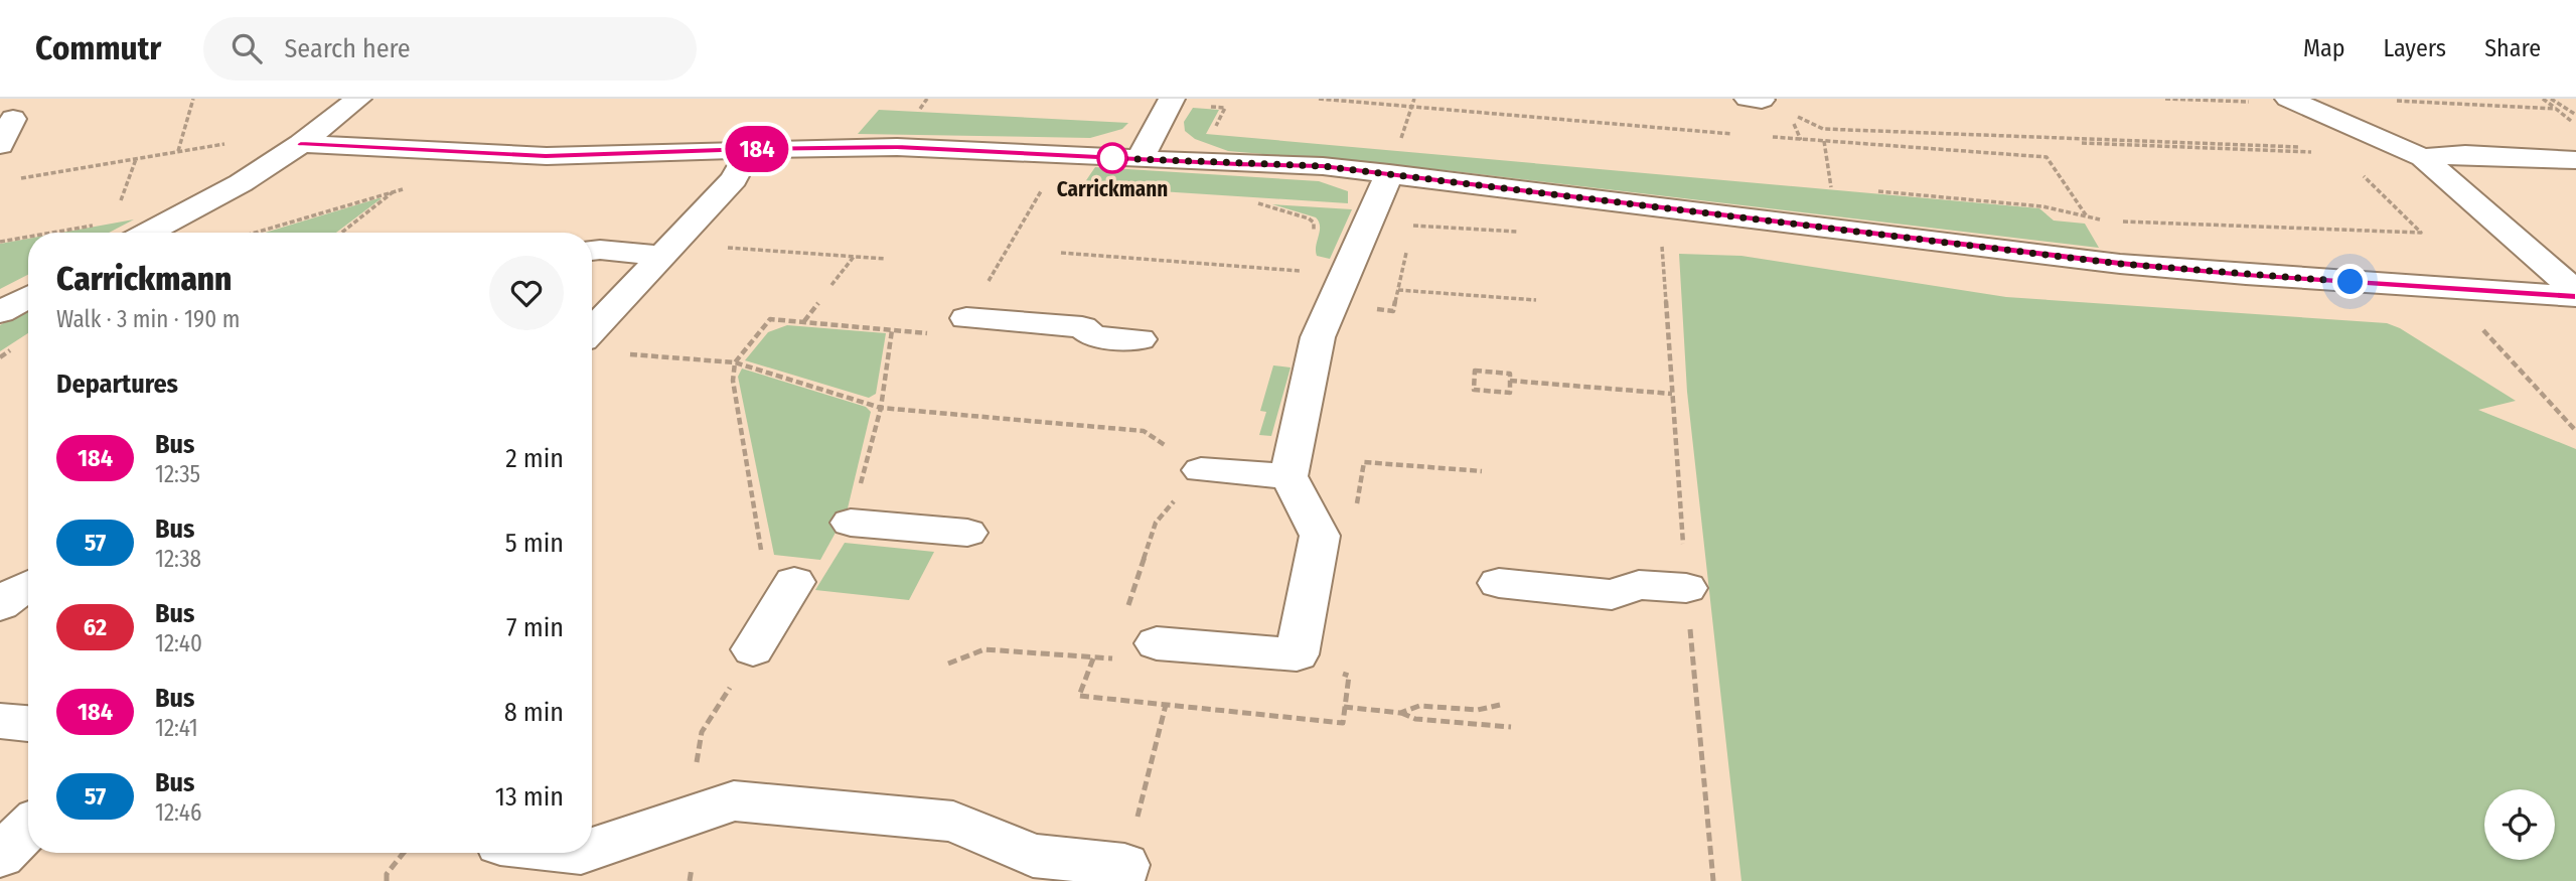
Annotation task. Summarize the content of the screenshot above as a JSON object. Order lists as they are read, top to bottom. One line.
{"places":["Carrickmann"],"lines":["bus line 184"],"page":{"header":"Commutr","search":"Search here","nav":["Map","Layers","Share"],"on_map":"184","heading":[["Carrickmann","Walk · 3 min · 190 m"],"Departures"],"list":[{"mark":"184","name":"Bus","note":"12:35","value":"2 min"},{"mark":"57","name":"Bus","note":"12:38","value":"5 min"},{"mark":"62","name":"Bus","note":"12:40","value":"7 min"},{"mark":"184","name":"Bus","note":"12:41","value":"8 min"},{"mark":"57","name":"Bus","note":"12:46","value":"13 min"}]}}
